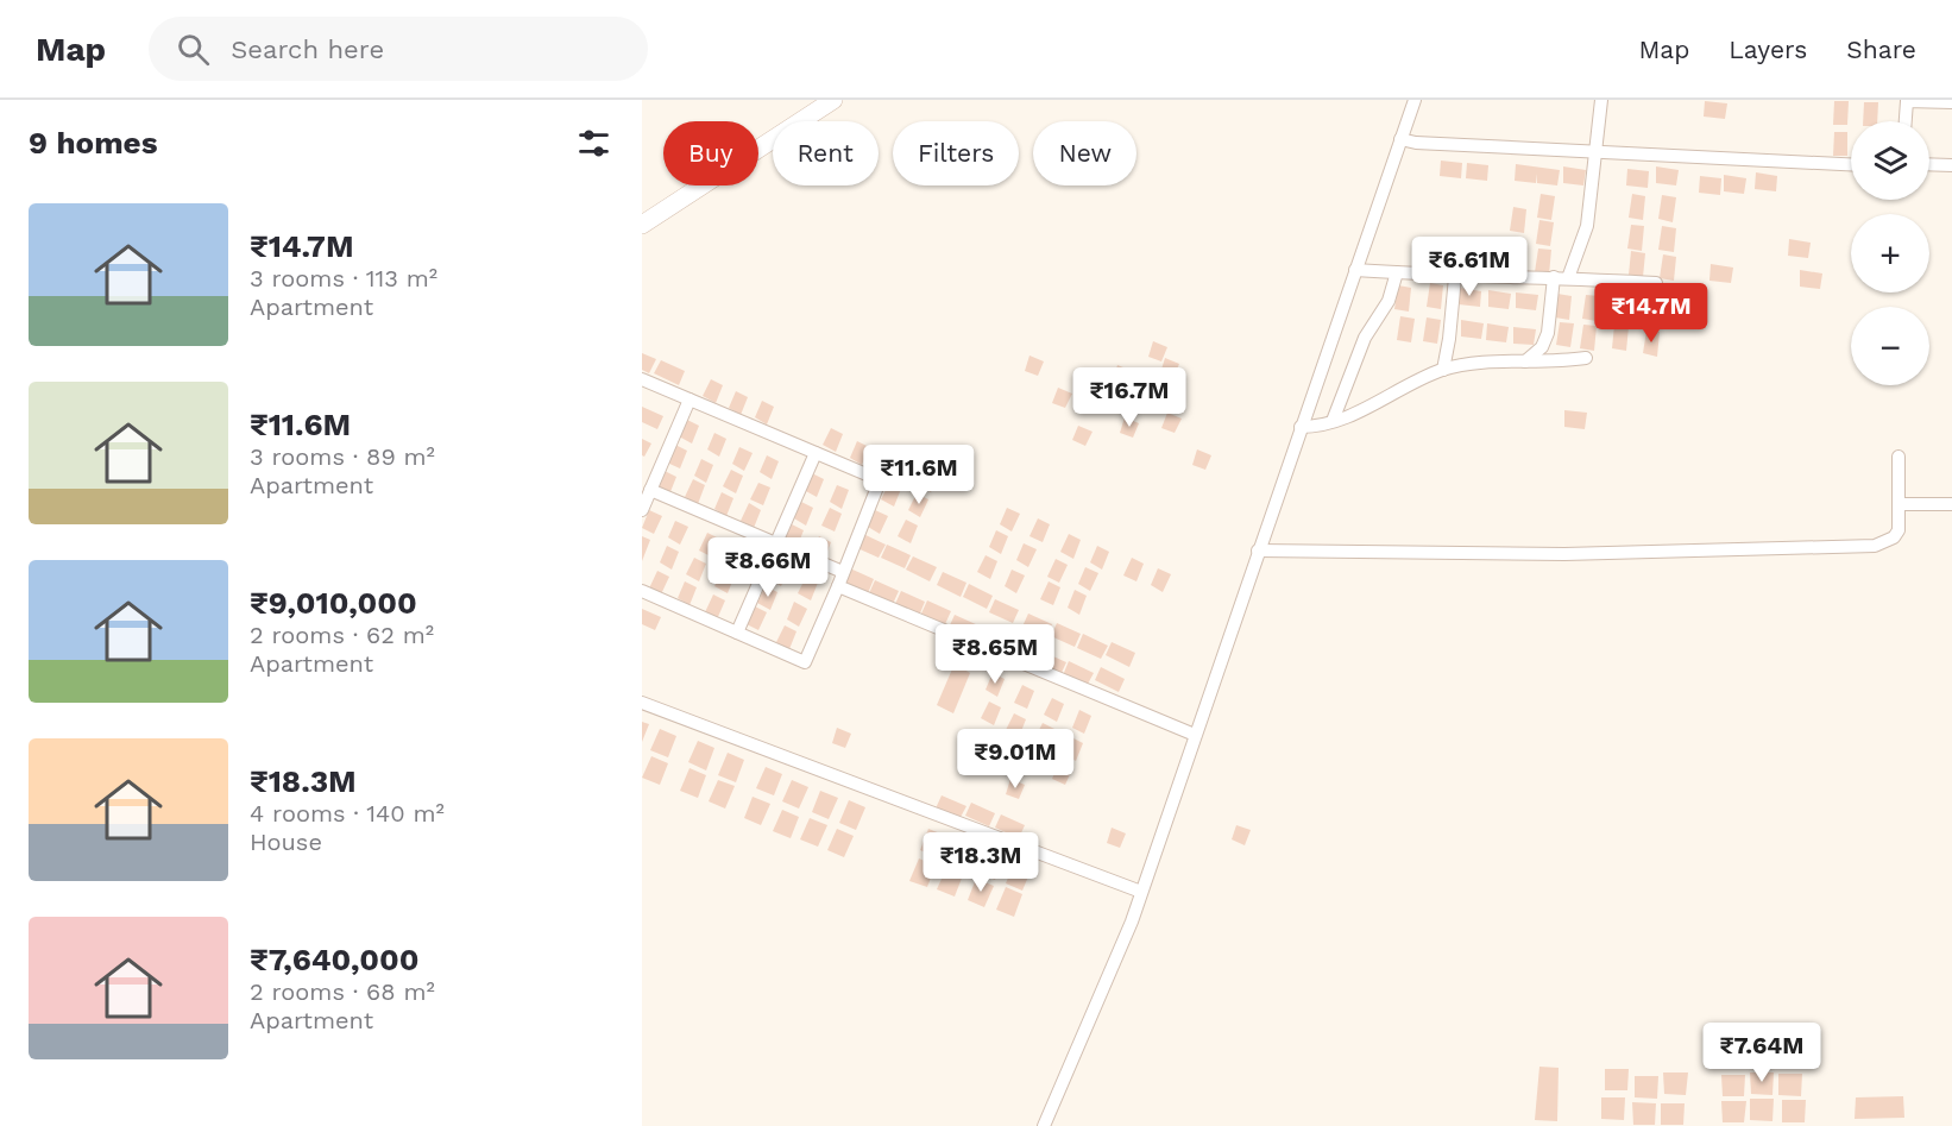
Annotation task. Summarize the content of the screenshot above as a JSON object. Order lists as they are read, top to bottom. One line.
{"page":{"header":"Map","search":"Search here","nav":["Map","Layers","Share"],"heading":"9 homes","map_buttons":["+","−"],"chip":["Buy","Rent","Filters","New"],"list":[{"name":"₹14.7M","note":"3 rooms · 113 m² · Apartment"},{"name":"₹11.6M","note":"3 rooms · 89 m² · Apartment"},{"name":"₹9,010,000","note":"2 rooms · 62 m² · Apartment"},{"name":"₹18.3M","note":"4 rooms · 140 m² · House"},{"name":"₹7,640,000","note":"2 rooms · 68 m² · Apartment"}],"price":["₹6.61M","₹14.7M","₹16.7M","₹11.6M","₹8.66M","₹8.65M","₹9.01M","₹18.3M","₹7.64M"]}}
